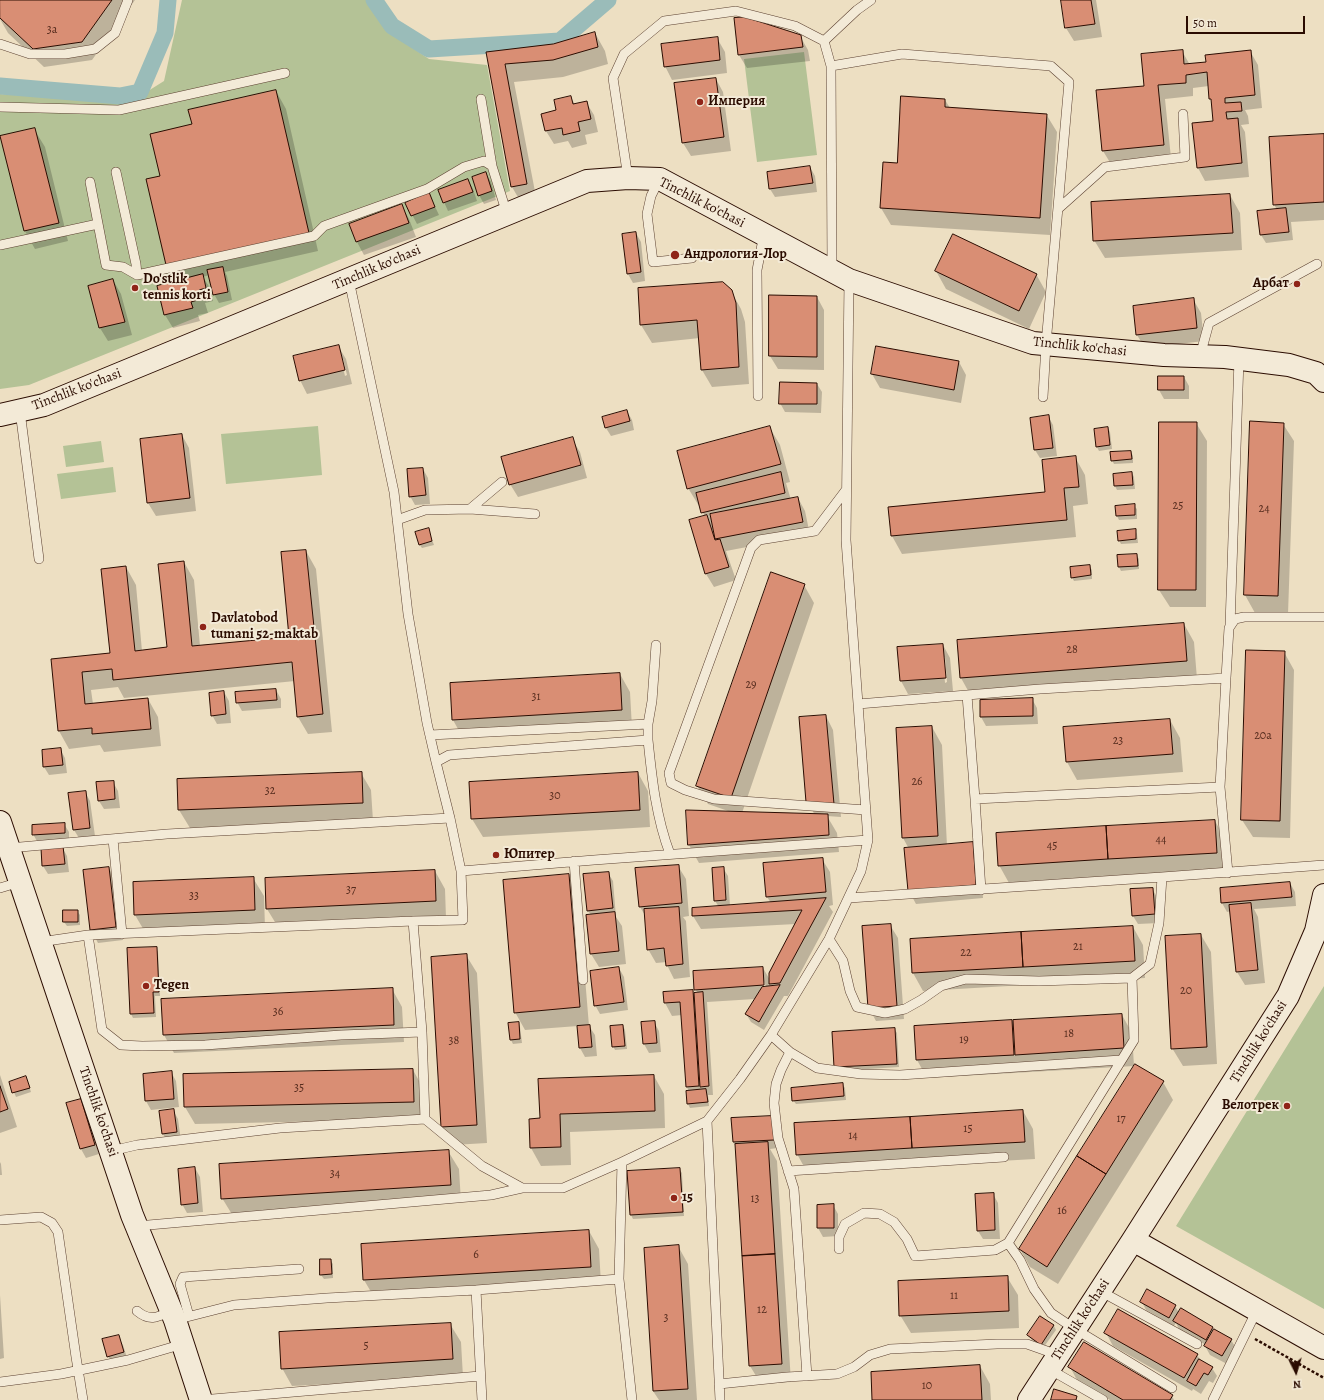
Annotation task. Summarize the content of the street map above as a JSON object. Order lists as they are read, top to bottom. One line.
{"streets":{"street":["Tinchlik ko'chasi"]},"places":["Империя","Андрология-Лор","Арбат","Do'stlik tennis korti","Davlatobod tumani 52-maktab","Юпитер","Tegen","Велотрек","15"],"house_numbers":["3a","25","24","28","29","31","20a","23","26","32","30","44","45","37","33","21","22","20","36","18","19","38","35","17","15","14","34","13","16","6","11","12","3","5","10"],"scale_bar":"50 m","north":"bottom"}
